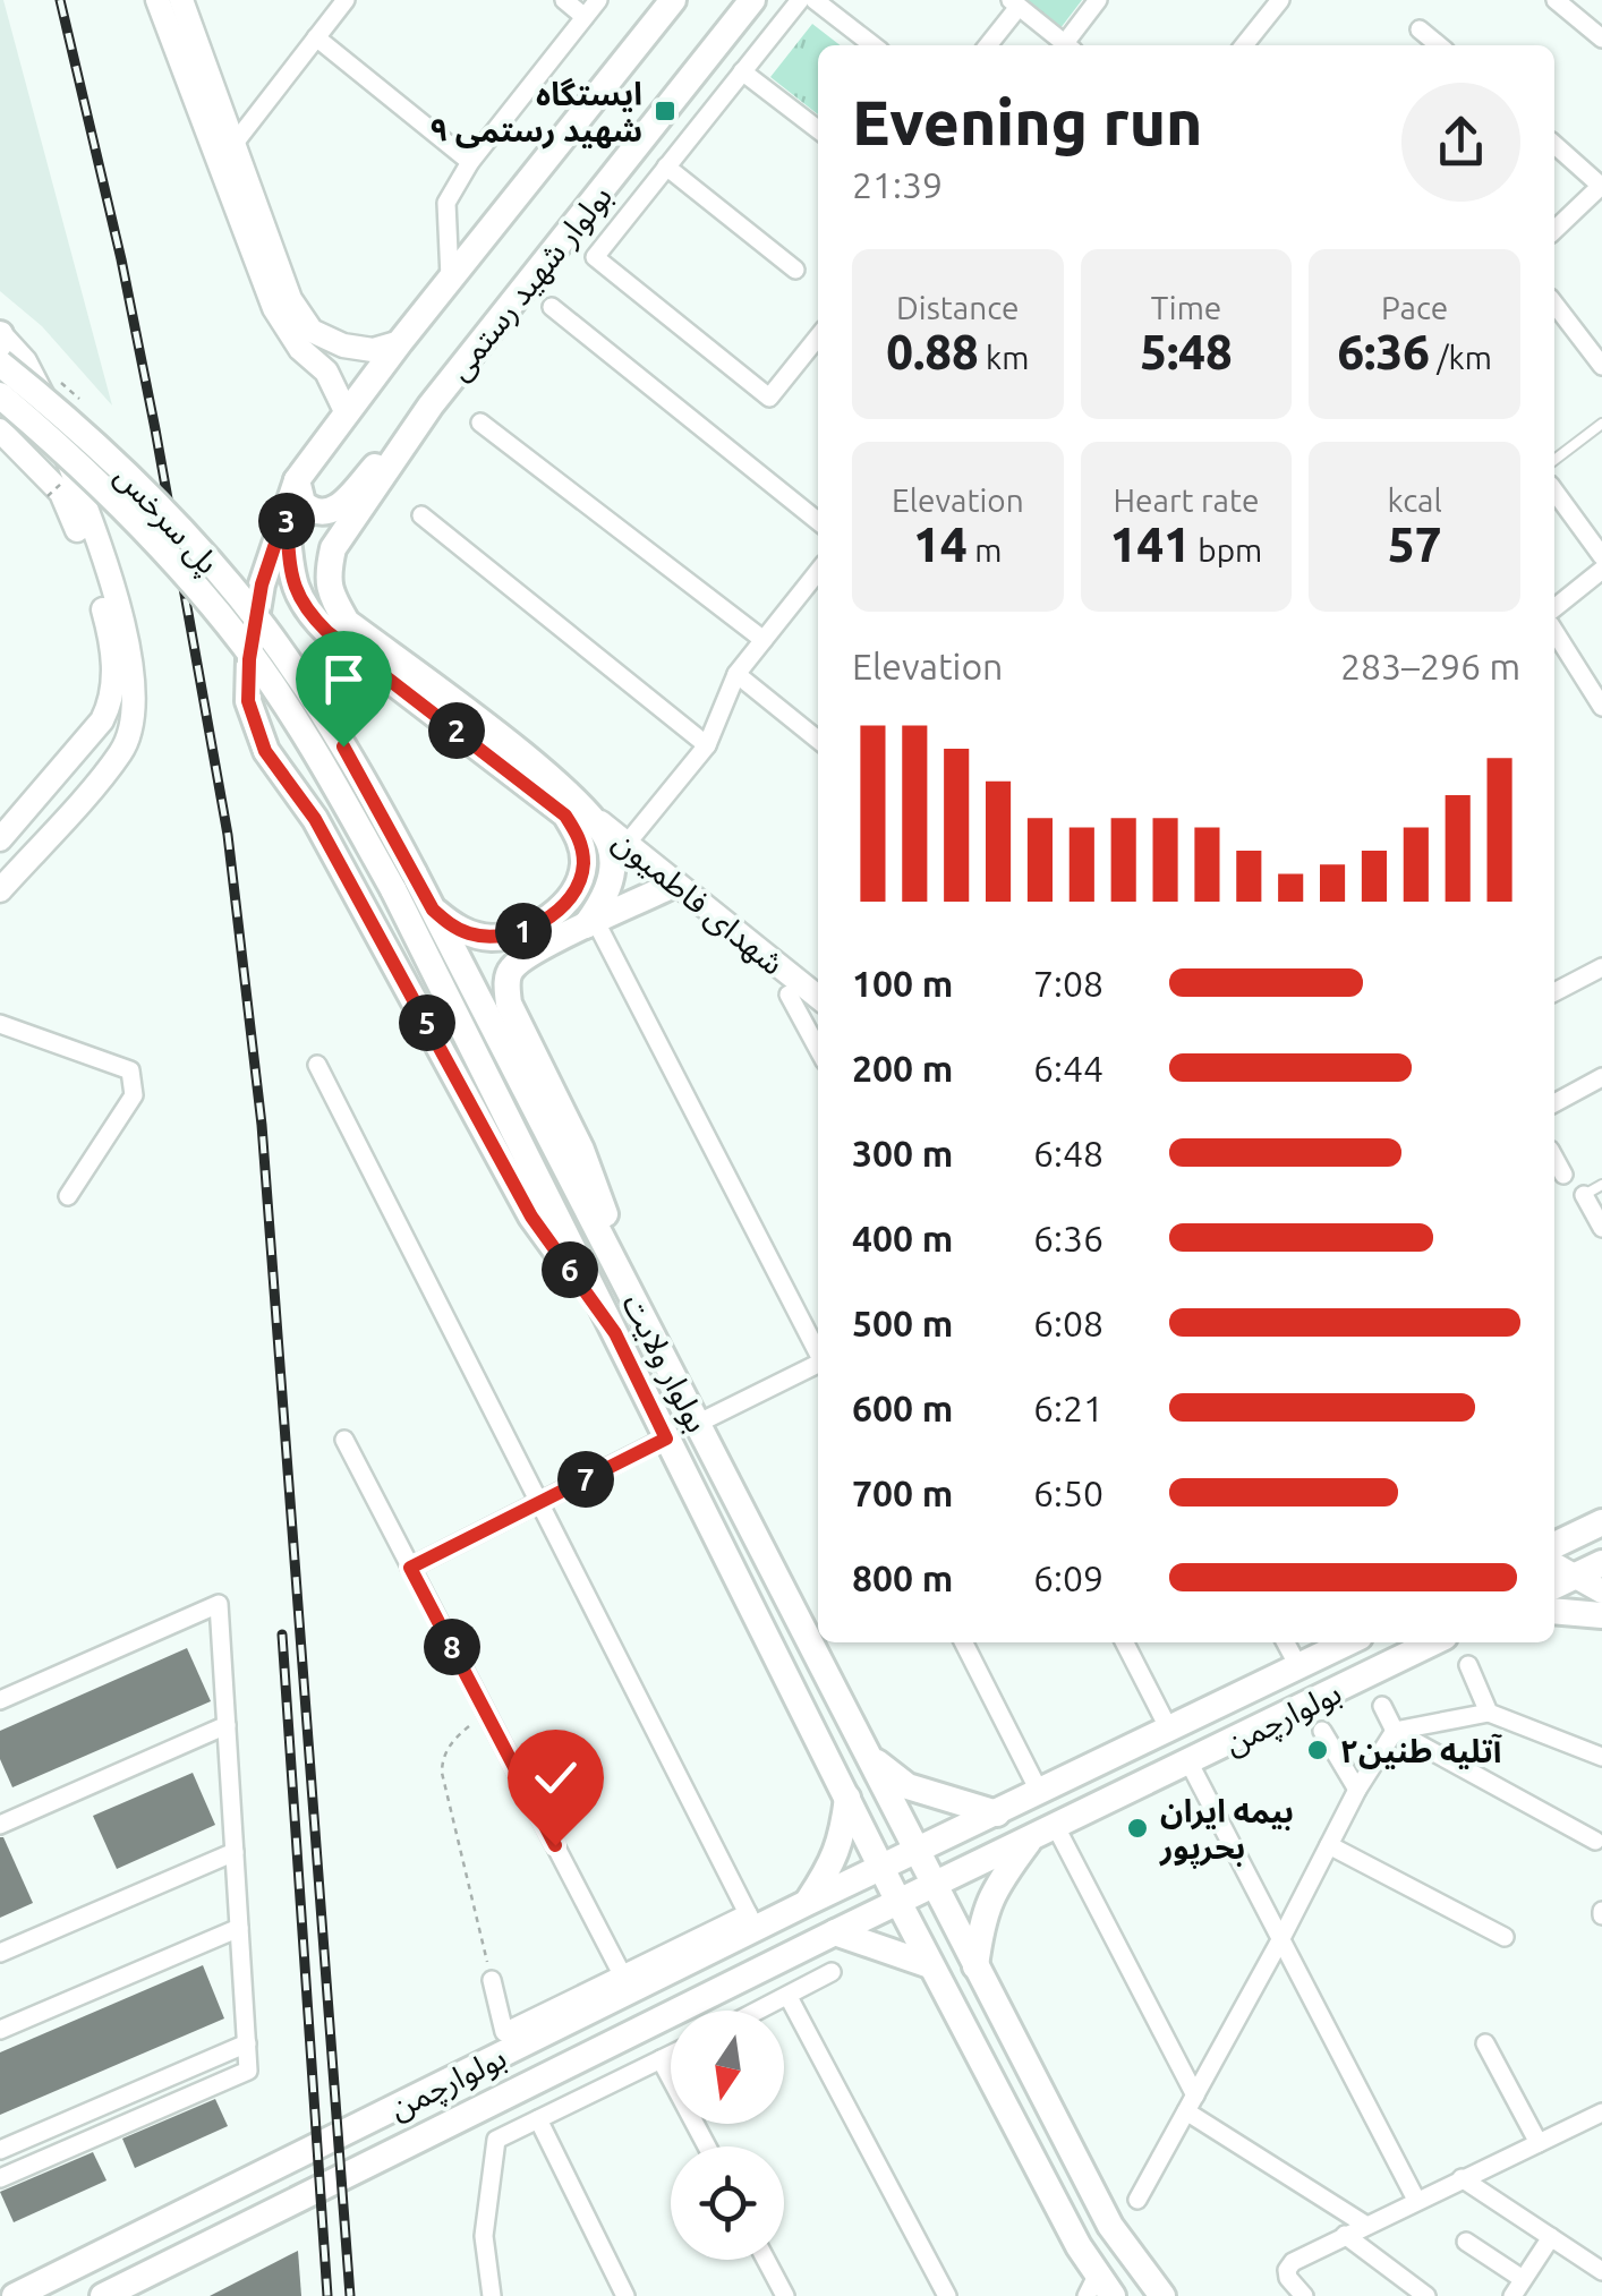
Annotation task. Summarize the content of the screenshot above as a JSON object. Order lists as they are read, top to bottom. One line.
{"streets":{"main road":["بولوار شهید رستمی","پل سرخس","شهدای فاطمیون","بولوار ولایت","بولوارچمن"]},"crossings":[["بولوار شهید رستمی","شهدای فاطمیون"],["بولوار شهید رستمی","بولوار ولایت"],["پل سرخس","بولوار ولایت"],["بولوار ولایت","بولوارچمن"]],"places":{"transit":["ایستگاه شهید رستمی ۹"],"other":["آتلیه طنین۲","بيمه ايران بحرپور"]},"north":"bottom","page":{"heading":["Evening run","21:39"],"stats":[["Distance","0.88 km"],["Time","5:48"],["Pace","6:36 /km"],["Elevation","14 m"],["Heart rate","141 bpm"],["kcal","57"]],"pins":["3","2","1","5","6","7","8"],"chart":["Elevation","283–296 m"],"list":[{"name":"100 m","note":"7:08"},{"name":"200 m","note":"6:44"},{"name":"300 m","note":"6:48"},{"name":"400 m","note":"6:36"},{"name":"500 m","note":"6:08"},{"name":"600 m","note":"6:21"},{"name":"700 m","note":"6:50"},{"name":"800 m","note":"6:09"}]}}
